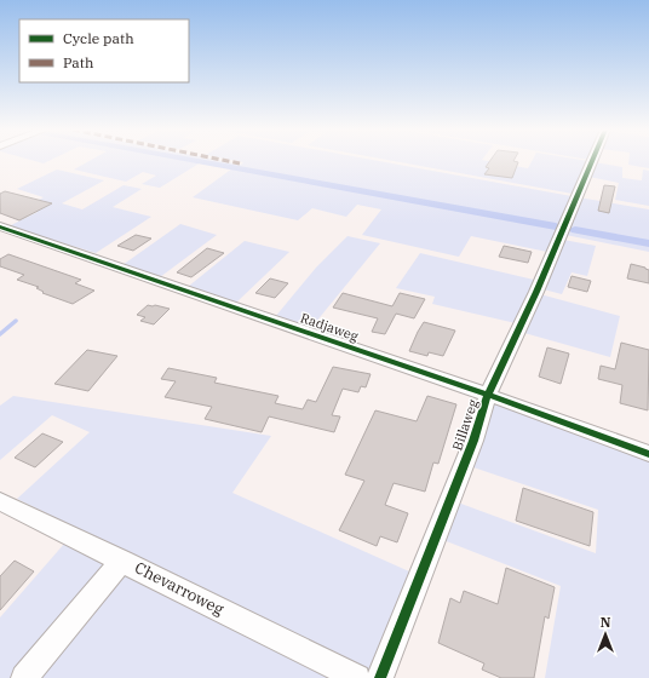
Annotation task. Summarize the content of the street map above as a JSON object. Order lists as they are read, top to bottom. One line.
{"streets":{"street":["Radjaweg","Billaweg","Chevarroweg"]},"crossings":[["Radjaweg","Billaweg"]],"legend":["Cycle path","Path"],"north":"top"}
